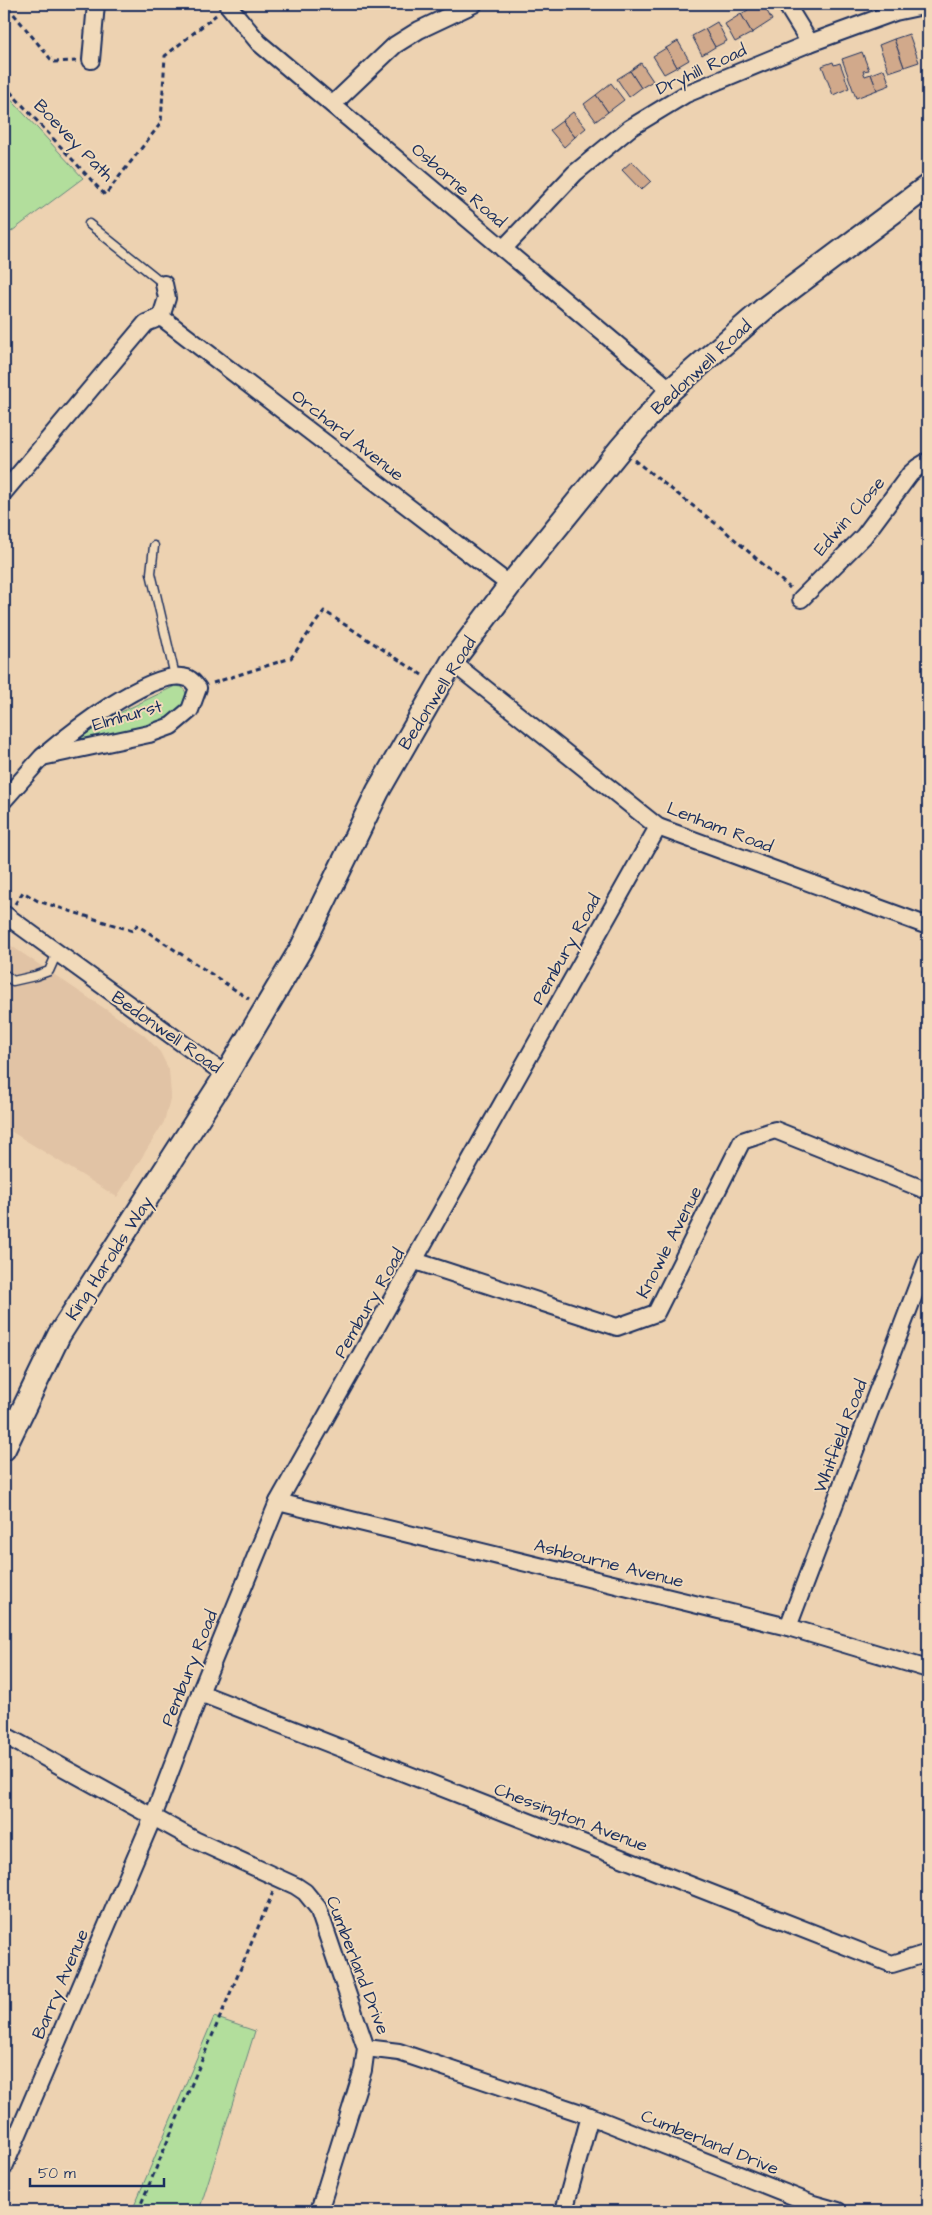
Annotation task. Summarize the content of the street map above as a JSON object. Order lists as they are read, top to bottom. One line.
{"streets":{"street":["Dryhill Road","Osborne Road","Bedonwell Road","Orchard Avenue","Edwin Close","Elmhurst","Lenham Road","Pembury Road","Knowle Avenue","King Harolds Way","Whitfield Road","Ashbourne Avenue","Chessington Avenue","Cumberland Drive","Barry Avenue"],"path":["Boevey Path"]},"crossings":[["Dryhill Road","Osborne Road"],["Boevey Path","Osborne Road"],["Osborne Road","Bedonwell Road"],["Bedonwell Road","Orchard Avenue"],["Bedonwell Road","Lenham Road"],["Bedonwell Road","King Harolds Way"],["Lenham Road","Pembury Road"],["Pembury Road","Knowle Avenue"],["Pembury Road","Ashbourne Avenue"],["Pembury Road","Chessington Avenue"],["Pembury Road","Cumberland Drive"],["Pembury Road","Barry Avenue"],["Whitfield Road","Ashbourne Avenue"],["Cumberland Drive","Barry Avenue"]],"scale_bar":"50 m"}
